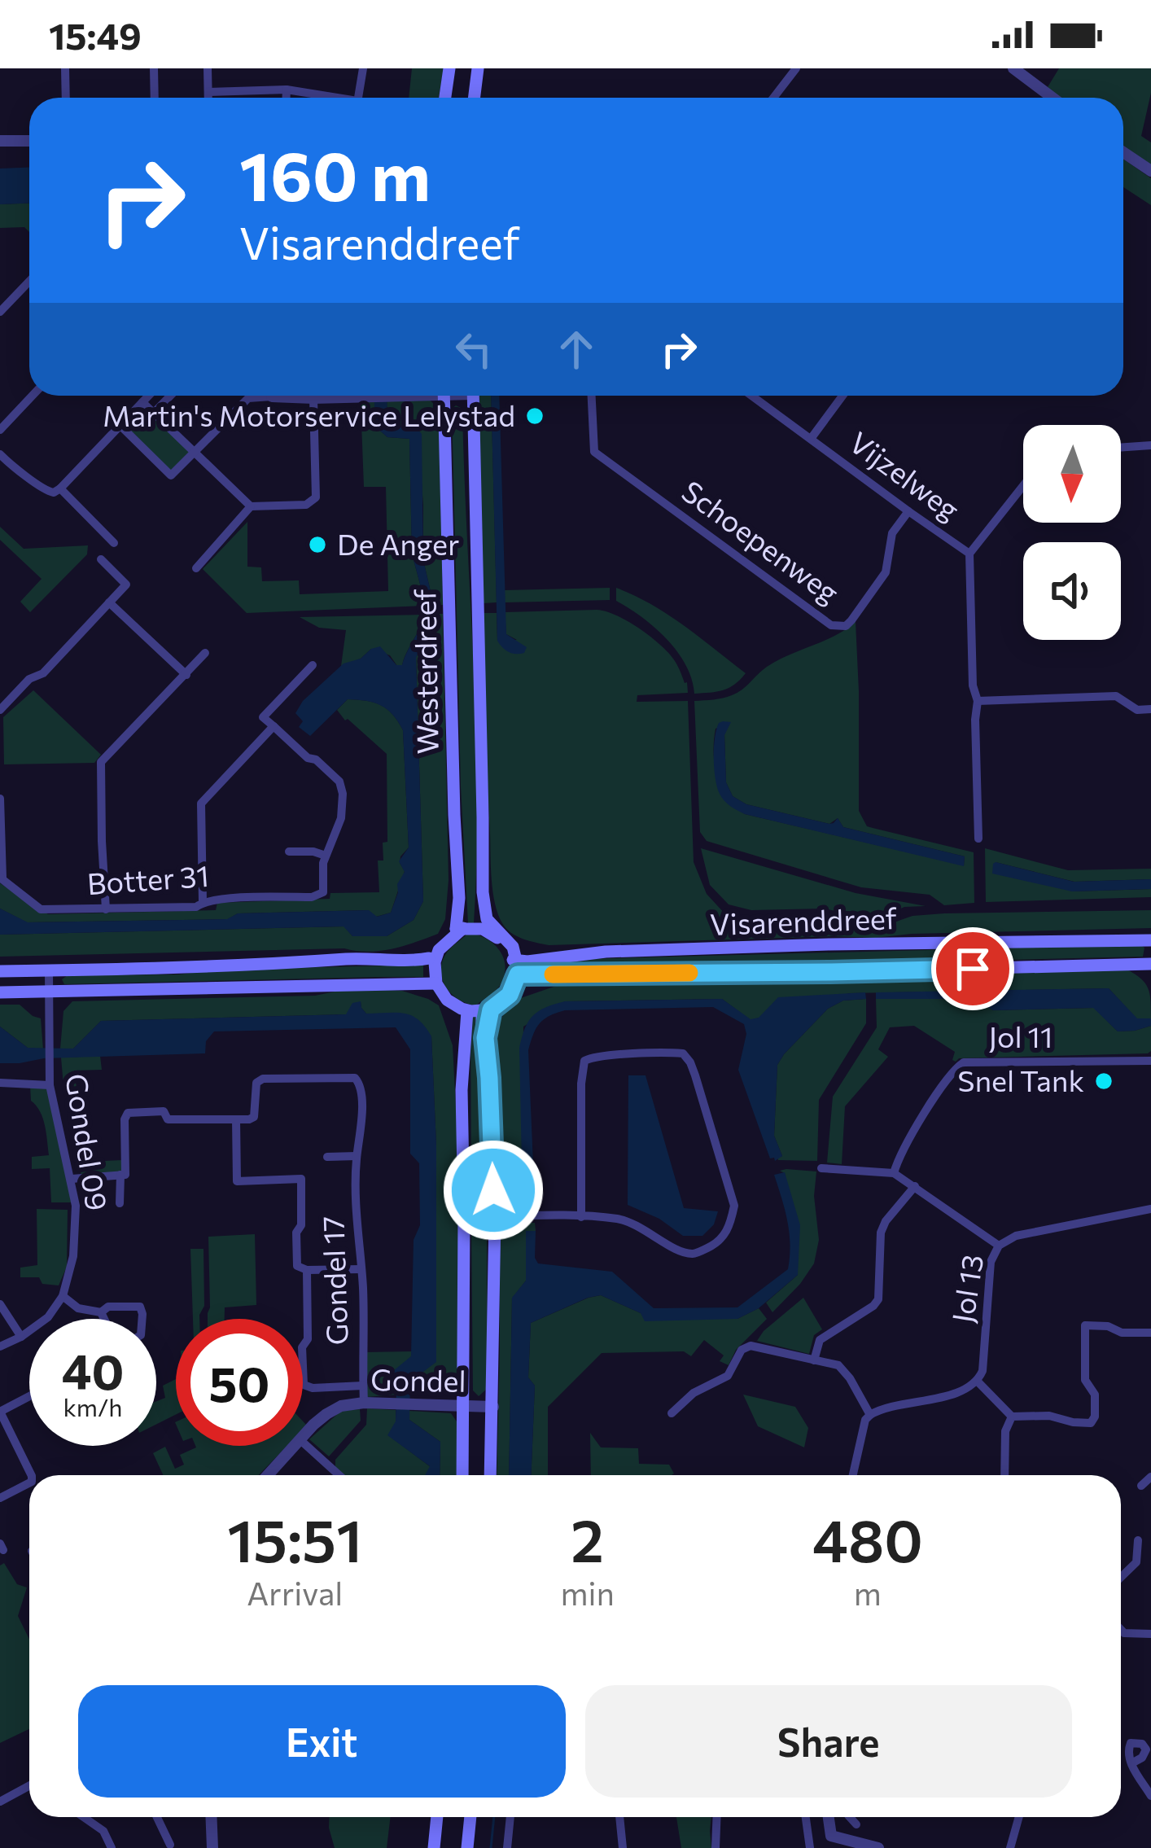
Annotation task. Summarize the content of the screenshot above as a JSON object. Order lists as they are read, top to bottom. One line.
{"streets":{"main road":["Westerdreef","Visarenddreef"],"street":["Vijzelweg","Schoepenweg","Botter 31","Jol 11","Gondel 09","Gondel 17","Jol 13","Gondel"]},"crossings":[["Vijzelweg","Schoepenweg"],["Westerdreef","Visarenddreef"],["Gondel 17","Gondel"]],"places":["Martin's Motorservice Lelystad","De Anger","Snel Tank"],"north":"bottom","page":{"status":"15:49","turn":["160 m","Visarenddreef"],"speed":"40 km/h","limit":"50","eta":["15:51","Arrival","2","min","480","m"],"buttons":["Exit","Share"]}}
